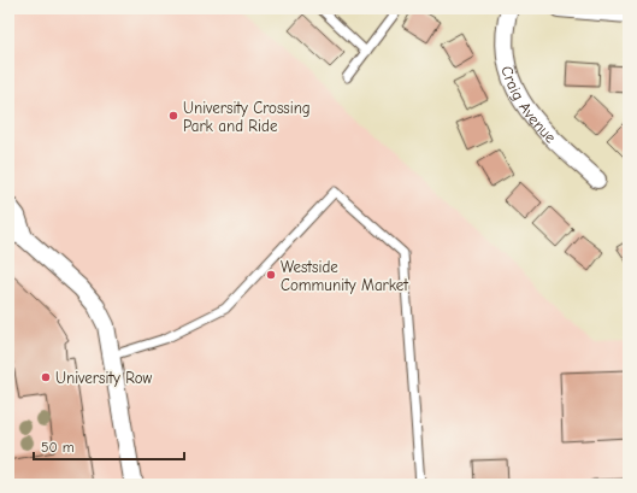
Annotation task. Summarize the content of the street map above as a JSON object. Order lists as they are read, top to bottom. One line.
{"streets":{"street":["Craig Avenue"]},"places":["University Crossing Park and Ride","Westside Community Market","University Row"],"scale_bar":"50 m"}
